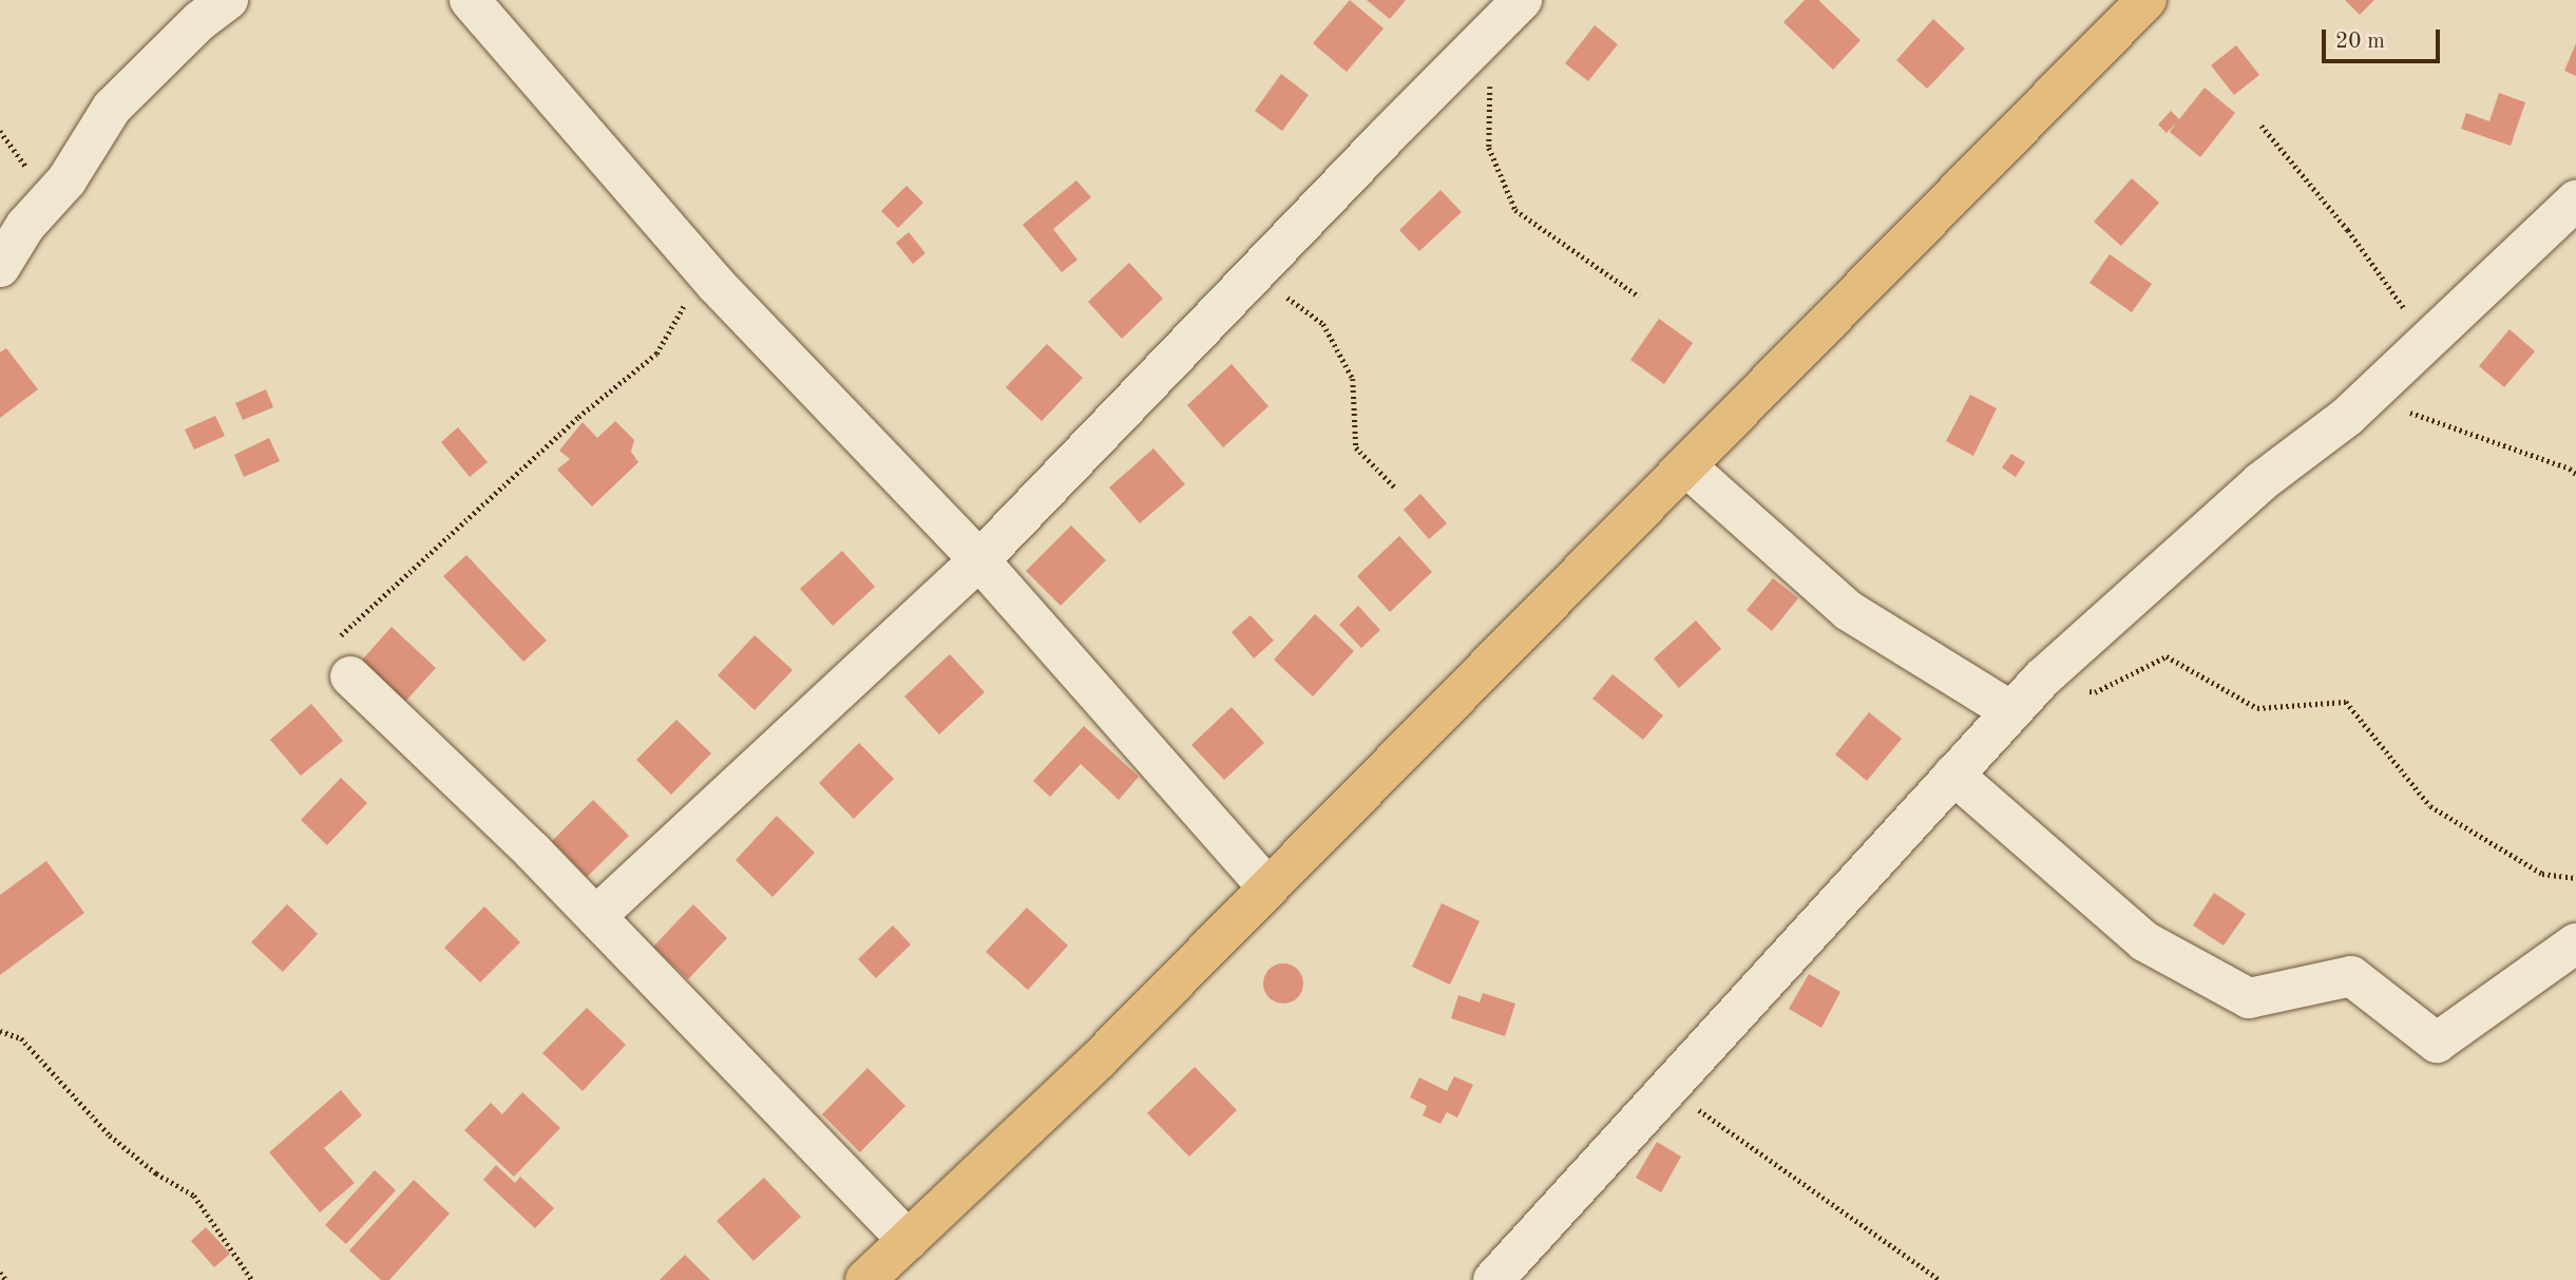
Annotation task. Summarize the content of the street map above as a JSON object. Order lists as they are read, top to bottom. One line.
{"scale_bar":"20 m"}
